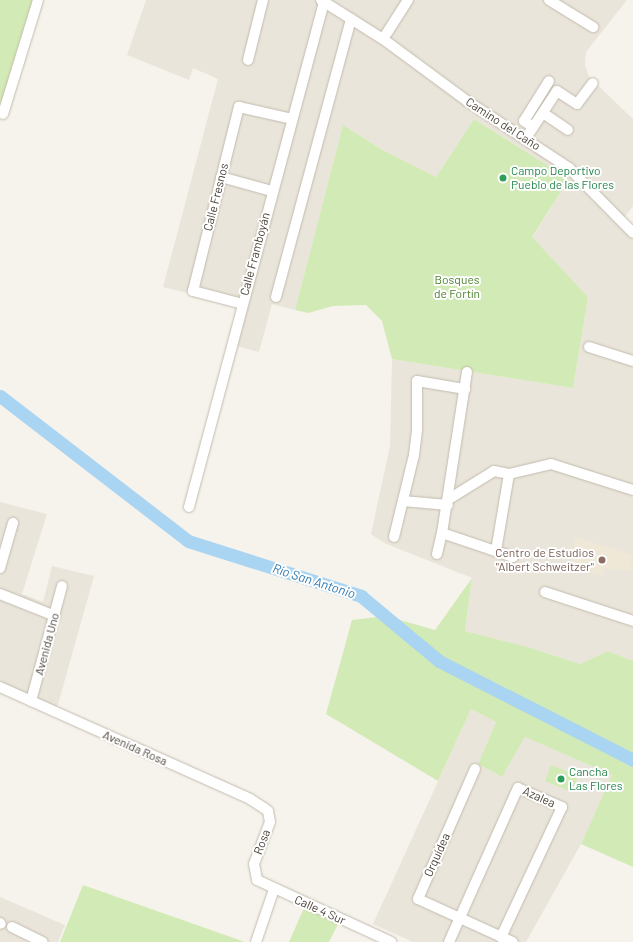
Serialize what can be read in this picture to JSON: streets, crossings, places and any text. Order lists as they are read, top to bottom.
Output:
{
  "streets": {
    "street": [
      "Camino del Caño",
      "Calle Fresnos",
      "Calle Framboyán",
      "Avenida Uno",
      "Avenida Rosa",
      "Azalea",
      "Rosa",
      "Orquídea",
      "Calle 4 Sur"
    ]
  },
  "crossings": [
    ["Camino del Caño", "Calle Framboyán"],
    ["Calle Fresnos", "Calle Framboyán"],
    ["Avenida Uno", "Avenida Rosa"],
    ["Avenida Rosa", "Rosa"],
    ["Azalea", "Orquídea"],
    ["Rosa", "Calle 4 Sur"]
  ],
  "water": ["Río San Antonio"],
  "parks": ["Bosques de Fortín"],
  "places": ["Campo Deportivo Pueblo de las Flores", "Centro de Estudios \"Albert Schweitzer\"", "Cancha Las Flores"]
}
